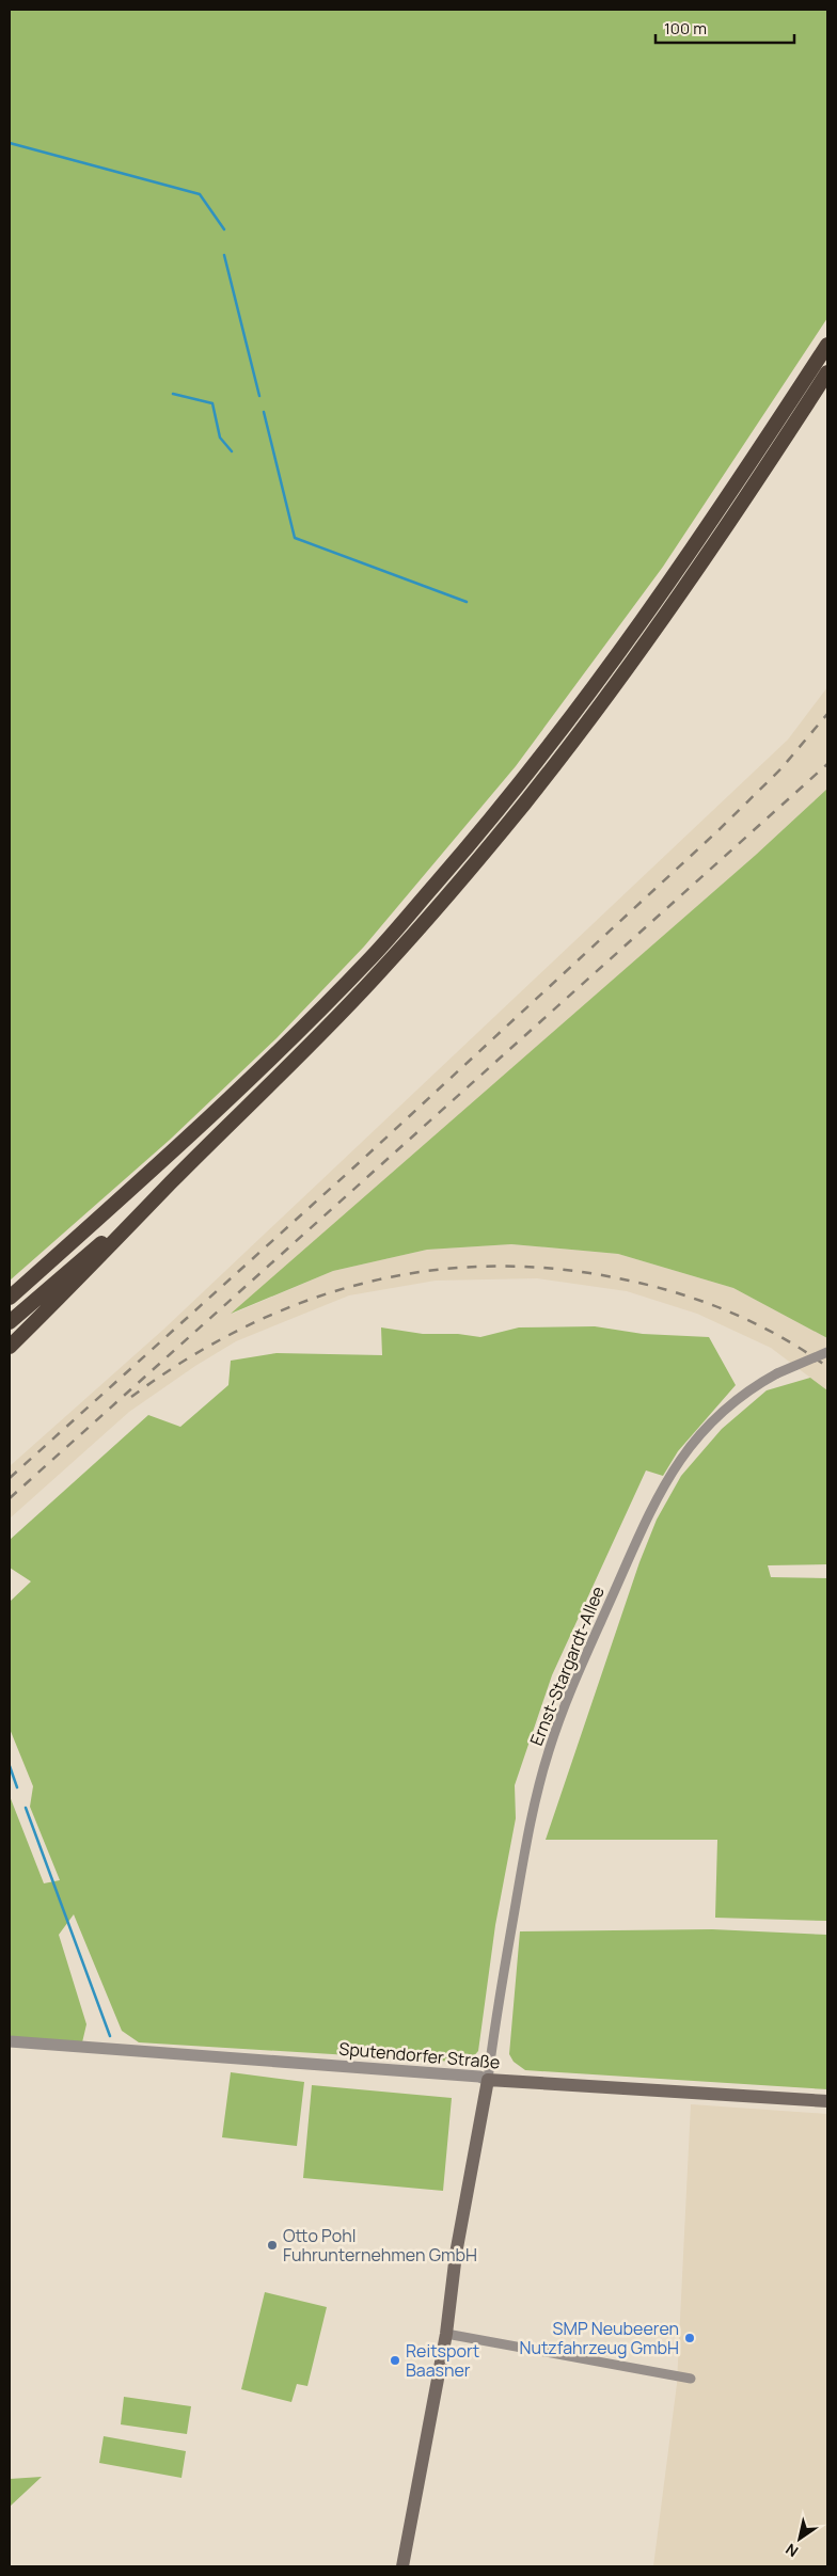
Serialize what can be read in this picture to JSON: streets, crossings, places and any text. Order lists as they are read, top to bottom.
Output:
{
  "streets": {
    "main road": ["Sputendorfer Straße"],
    "street": ["Ernst-Stargardt-Allee"]
  },
  "crossings": [
    ["Ernst-Stargardt-Allee", "Sputendorfer Straße"]
  ],
  "places": ["Otto Pohl Fuhrunternehmen GmbH", "SMP Neubeeren Nutzfahrzeug GmbH", "Reitsport Baasner"],
  "scale_bar": "100 m",
  "north": "bottom left"
}
